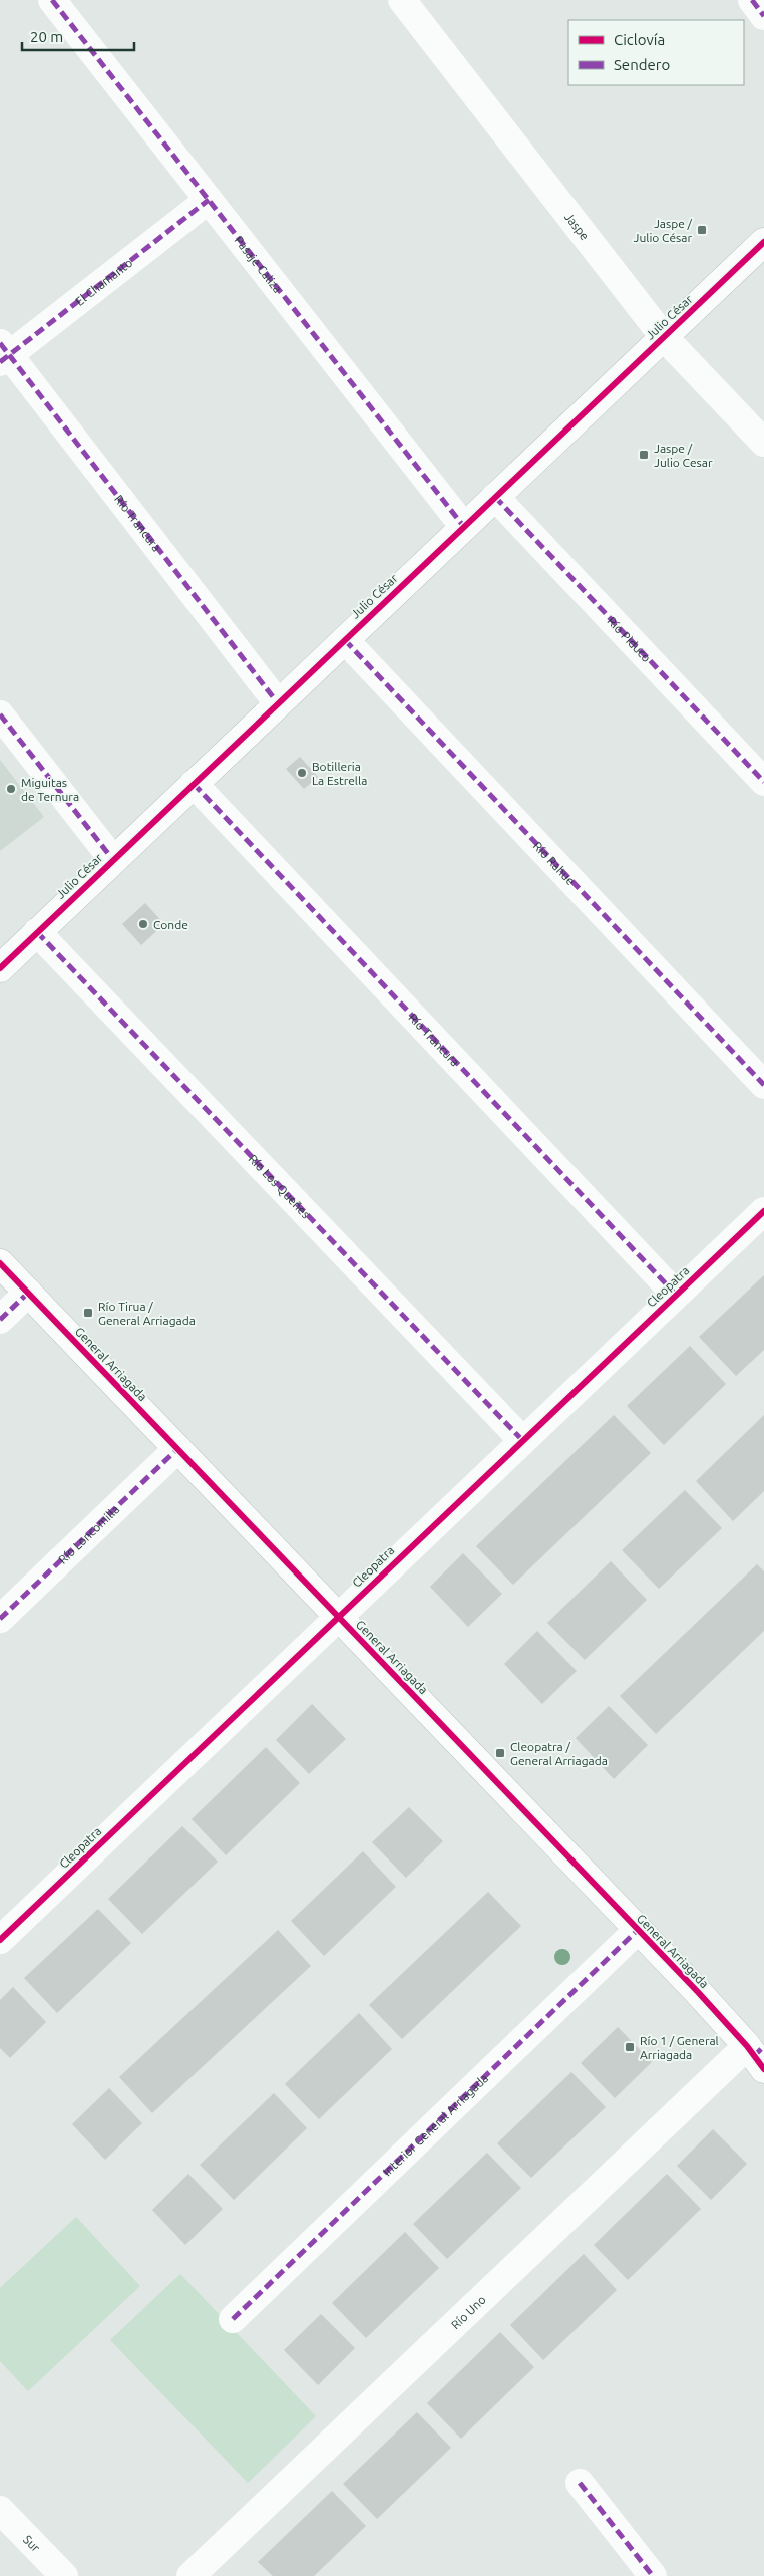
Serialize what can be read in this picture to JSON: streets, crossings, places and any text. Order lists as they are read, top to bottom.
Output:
{
  "streets": {
    "street": [
      "Jaspe",
      "Pasaje Caliza",
      "El Chamanto",
      "Julio César",
      "Río Trancura",
      "Río Piduco",
      "Río Rahue",
      "Río Los Queñes",
      "Cleopatra",
      "General Arriagada",
      "Río Loncomilla",
      "Interior General Arriagada",
      "Río Uno",
      "Sur"
    ]
  },
  "crossings": [
    ["Jaspe", "Julio César"],
    ["Pasaje Caliza", "El Chamanto"],
    ["Pasaje Caliza", "Julio César"],
    ["El Chamanto", "Río Trancura"],
    ["Julio César", "Río Trancura"],
    ["Julio César", "Río Piduco"],
    ["Julio César", "Río Rahue"],
    ["Julio César", "Río Los Queñes"],
    ["Río Trancura", "Cleopatra"],
    ["Río Los Queñes", "Cleopatra"],
    ["Cleopatra", "General Arriagada"],
    ["General Arriagada", "Río Loncomilla"],
    ["General Arriagada", "Interior General Arriagada"],
    ["General Arriagada", "Río Uno"]
  ],
  "places": {
    "transit": [
      "Jaspe / Julio César",
      "Jaspe / Julio Cesar",
      "Río Tirua / General Arriagada",
      "Cleopatra / General Arriagada",
      "Río 1 / General Arriagada"
    ],
    "other": ["Botilleria La Estrella", "Miguitas de Ternura", "Conde"]
  },
  "legend": ["Ciclovía", "Sendero"],
  "scale_bar": "20 m"
}
